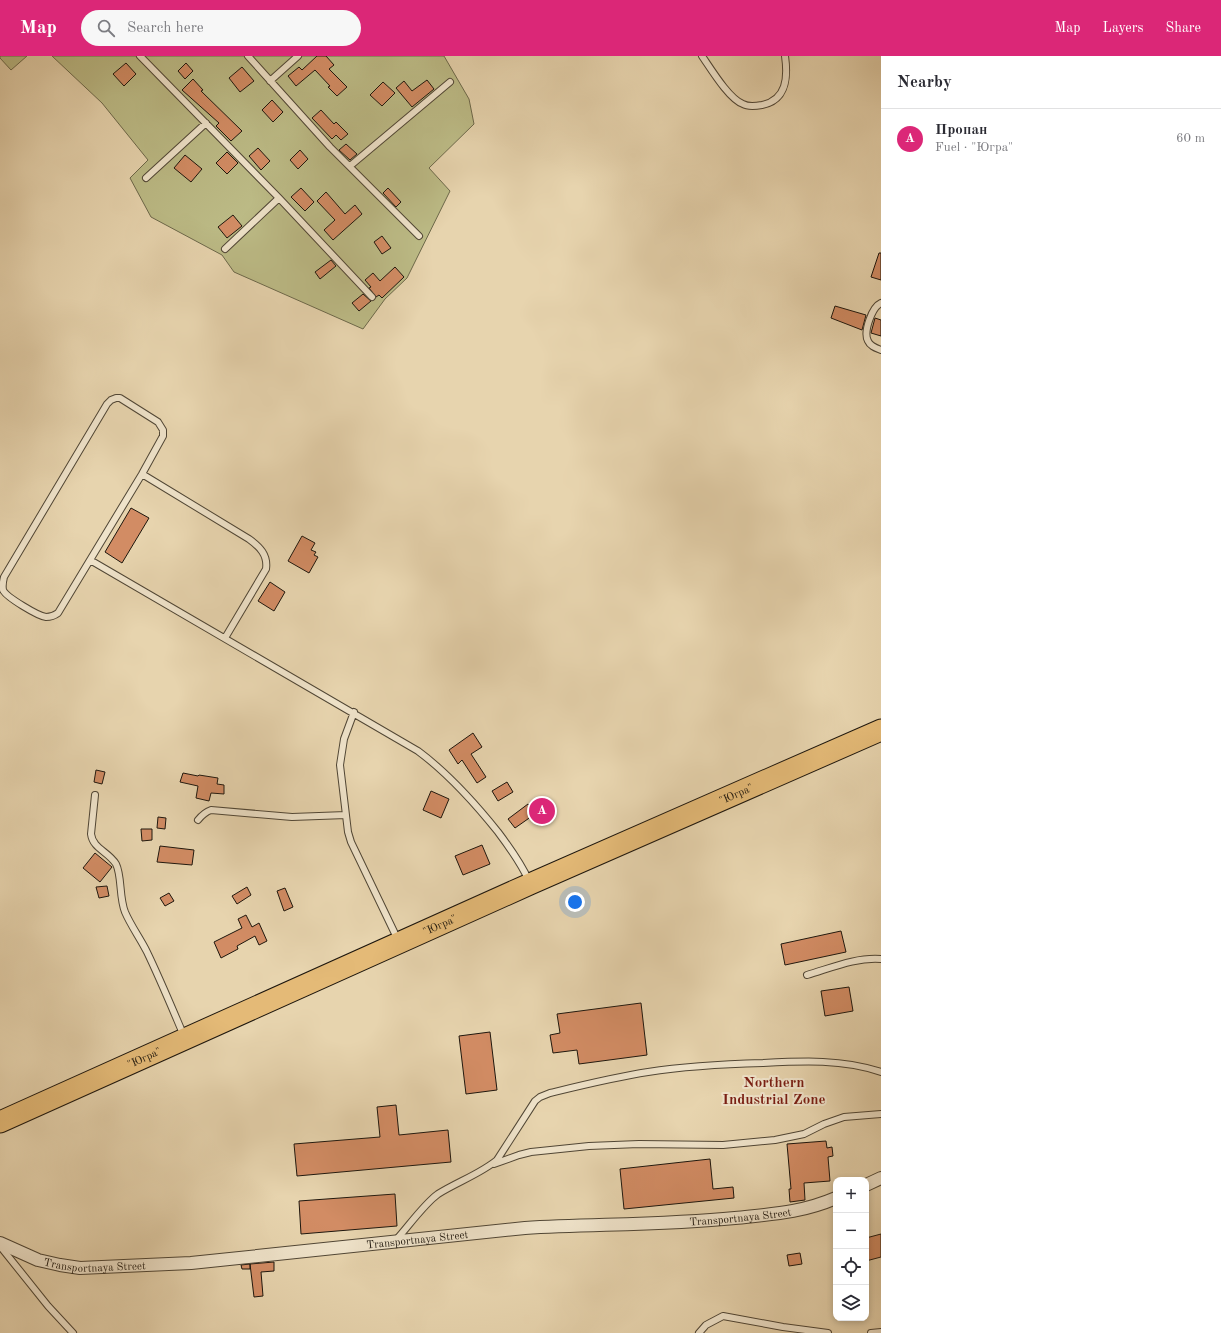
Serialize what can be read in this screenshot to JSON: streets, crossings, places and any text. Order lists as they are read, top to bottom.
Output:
{
  "streets": {
    "highway": ["\"Югра\""],
    "street": ["Transportnaya Street"]
  },
  "districts": ["Northern Industrial Zone"],
  "page": {
    "header": "Map",
    "search": "Search here",
    "nav": ["Map", "Layers", "Share"],
    "heading": "Nearby",
    "list": [
      {
        "mark": "A",
        "name": "Пропан",
        "note": "Fuel · \"Югра\"",
        "value": "60 m"
      }
    ],
    "pins": "A",
    "map_buttons": ["+", "−"]
  }
}
